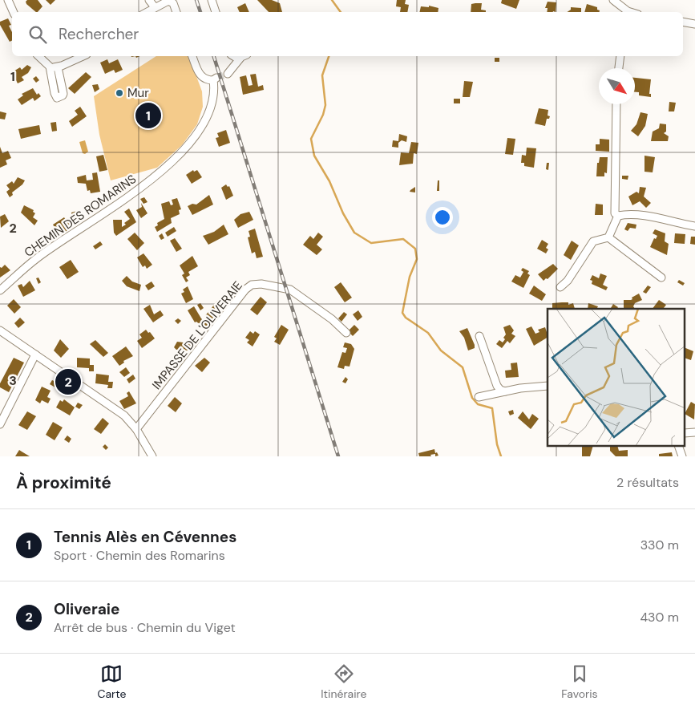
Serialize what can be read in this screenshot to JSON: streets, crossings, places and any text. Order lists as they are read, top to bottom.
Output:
{
  "streets": {
    "street": ["CHEMIN DES ROMARINS", "IMPASSE DE L'OLIVERAIE"]
  },
  "places": ["Mur"],
  "north": "bottom right",
  "page": {
    "search": "Rechercher",
    "pins": ["1", "2"],
    "heading": ["À proximité", "2 résultats"],
    "list": [
      {
        "mark": "1",
        "name": "Tennis Alès en Cévennes",
        "note": "Sport · Chemin des Romarins",
        "value": "330 m"
      },
      {
        "mark": "2",
        "name": "Oliveraie",
        "note": "Arrêt de bus · Chemin du Viget",
        "value": "430 m"
      }
    ],
    "nav": ["Carte", "Itinéraire", "Favoris"]
  },
  "grid": {
    "rows": ["1", "2", "3"]
  }
}
